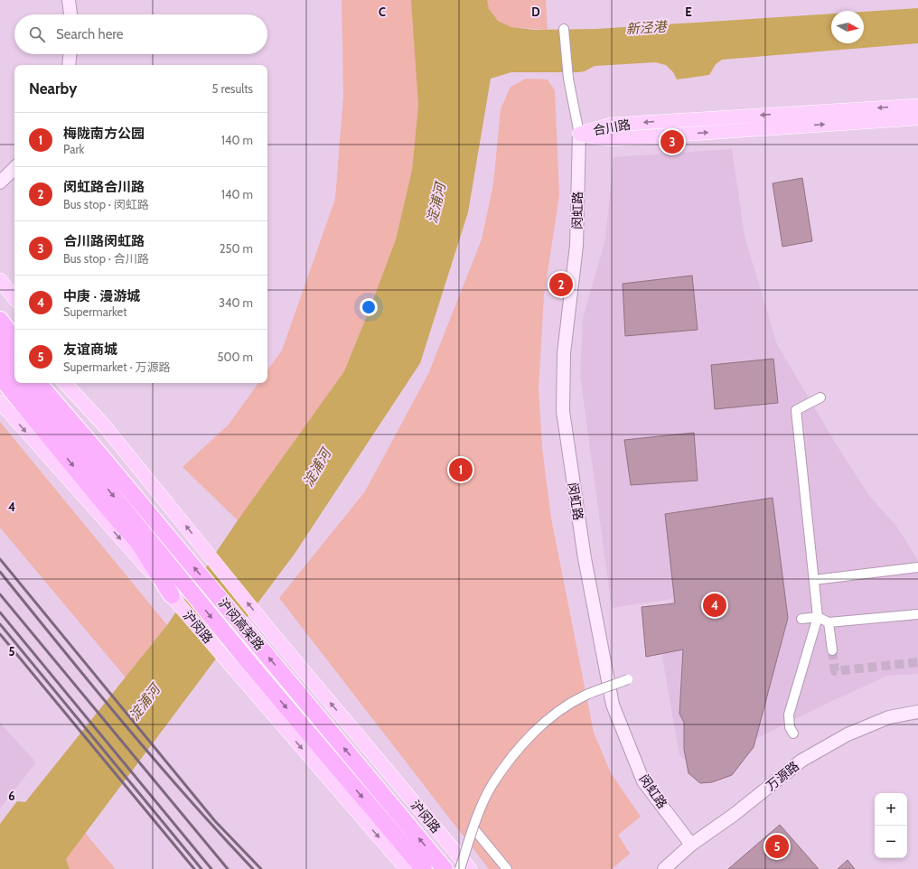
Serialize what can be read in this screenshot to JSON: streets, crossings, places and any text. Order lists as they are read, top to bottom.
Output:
{
  "streets": {
    "highway": ["沪闵高架路", "沪闵路"],
    "main road": ["合川路", "闵虹路", "万源路"]
  },
  "crossings": [
    ["合川路", "闵虹路"],
    ["闵虹路", "万源路"]
  ],
  "water": ["新泾港", "淀浦河"],
  "north": "right",
  "page": {
    "search": "Search here",
    "heading": ["Nearby", "5 results"],
    "list": [
      {
        "mark": "1",
        "name": "梅陇南方公园",
        "note": "Park",
        "value": "140 m"
      },
      {
        "mark": "2",
        "name": "闵虹路合川路",
        "note": "Bus stop · 闵虹路",
        "value": "140 m"
      },
      {
        "mark": "3",
        "name": "合川路闵虹路",
        "note": "Bus stop · 合川路",
        "value": "250 m"
      },
      {
        "mark": "4",
        "name": "中庚 · 漫游城",
        "note": "Supermarket",
        "value": "340 m"
      },
      {
        "mark": "5",
        "name": "友谊商城",
        "note": "Supermarket · 万源路",
        "value": "500 m"
      }
    ],
    "pins": [
      "3",
      "2",
      "1",
      "4",
      "5"
    ],
    "map_buttons": ["+", "−"]
  },
  "grid": {
    "columns": ["C", "D", "E"],
    "rows": ["4", "5", "6"]
  }
}
